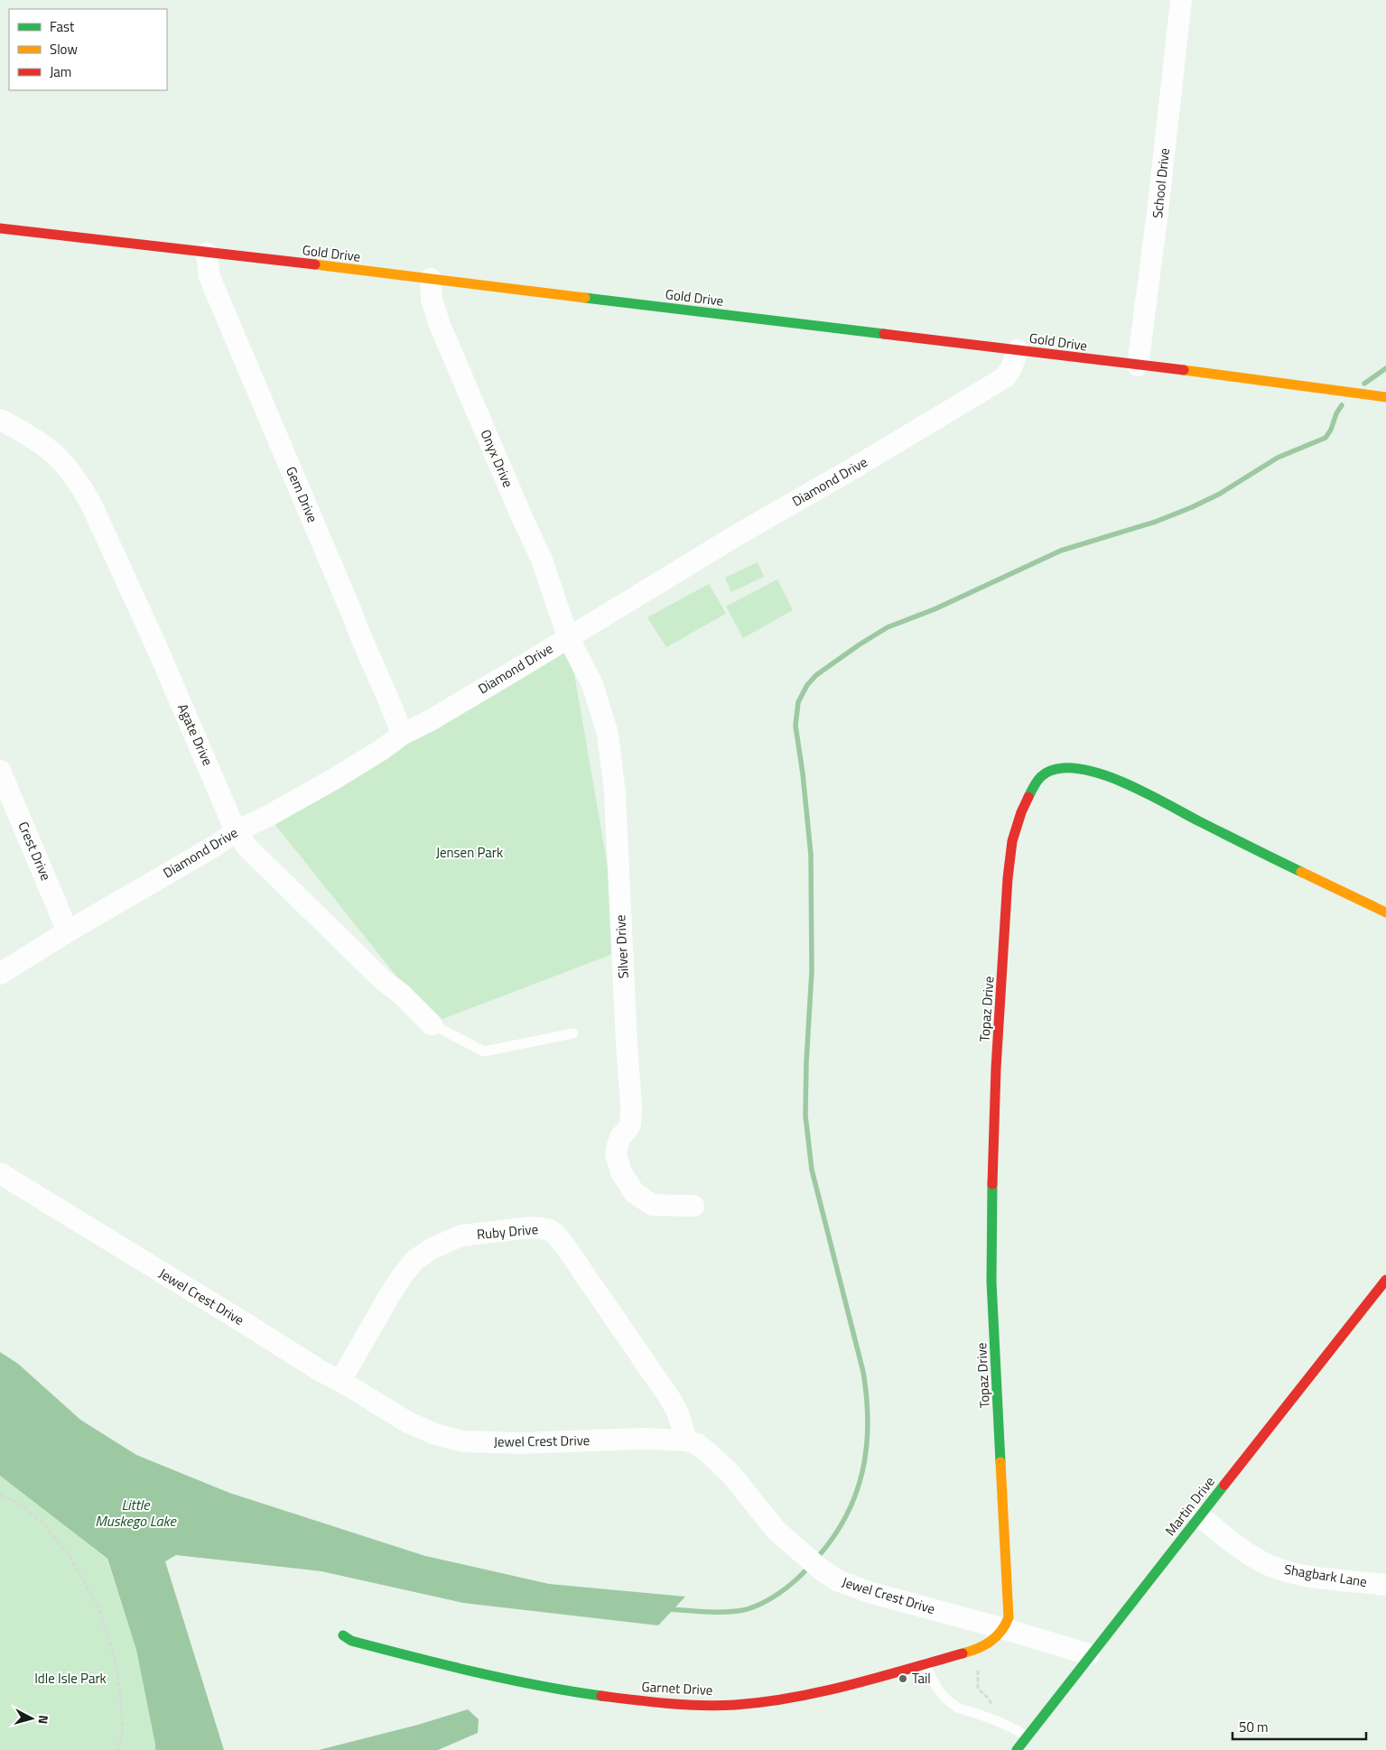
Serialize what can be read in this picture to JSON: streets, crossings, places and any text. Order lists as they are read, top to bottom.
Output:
{
  "streets": {
    "street": [
      "School Drive",
      "Gold Drive",
      "Onyx Drive",
      "Diamond Drive",
      "Gem Drive",
      "Agate Drive",
      "Crest Drive",
      "Silver Drive",
      "Topaz Drive",
      "Ruby Drive",
      "Jewel Crest Drive",
      "Martin Drive",
      "Shagbark Lane",
      "Garnet Drive"
    ]
  },
  "crossings": [
    ["School Drive", "Gold Drive"],
    ["Gold Drive", "Onyx Drive"],
    ["Gold Drive", "Diamond Drive"],
    ["Gold Drive", "Gem Drive"],
    ["Onyx Drive", "Diamond Drive"],
    ["Onyx Drive", "Silver Drive"],
    ["Diamond Drive", "Gem Drive"],
    ["Diamond Drive", "Agate Drive"],
    ["Diamond Drive", "Crest Drive"],
    ["Diamond Drive", "Silver Drive"],
    ["Topaz Drive", "Jewel Crest Drive"],
    ["Topaz Drive", "Garnet Drive"],
    ["Ruby Drive", "Jewel Crest Drive"],
    ["Jewel Crest Drive", "Martin Drive"],
    ["Jewel Crest Drive", "Garnet Drive"],
    ["Martin Drive", "Shagbark Lane"]
  ],
  "water": ["Little Muskego Lake"],
  "parks": ["Jensen Park", "Idle Isle Park"],
  "places": ["Tail"],
  "legend": ["Fast", "Slow", "Jam"],
  "scale_bar": "50 m",
  "north": "right"
}
